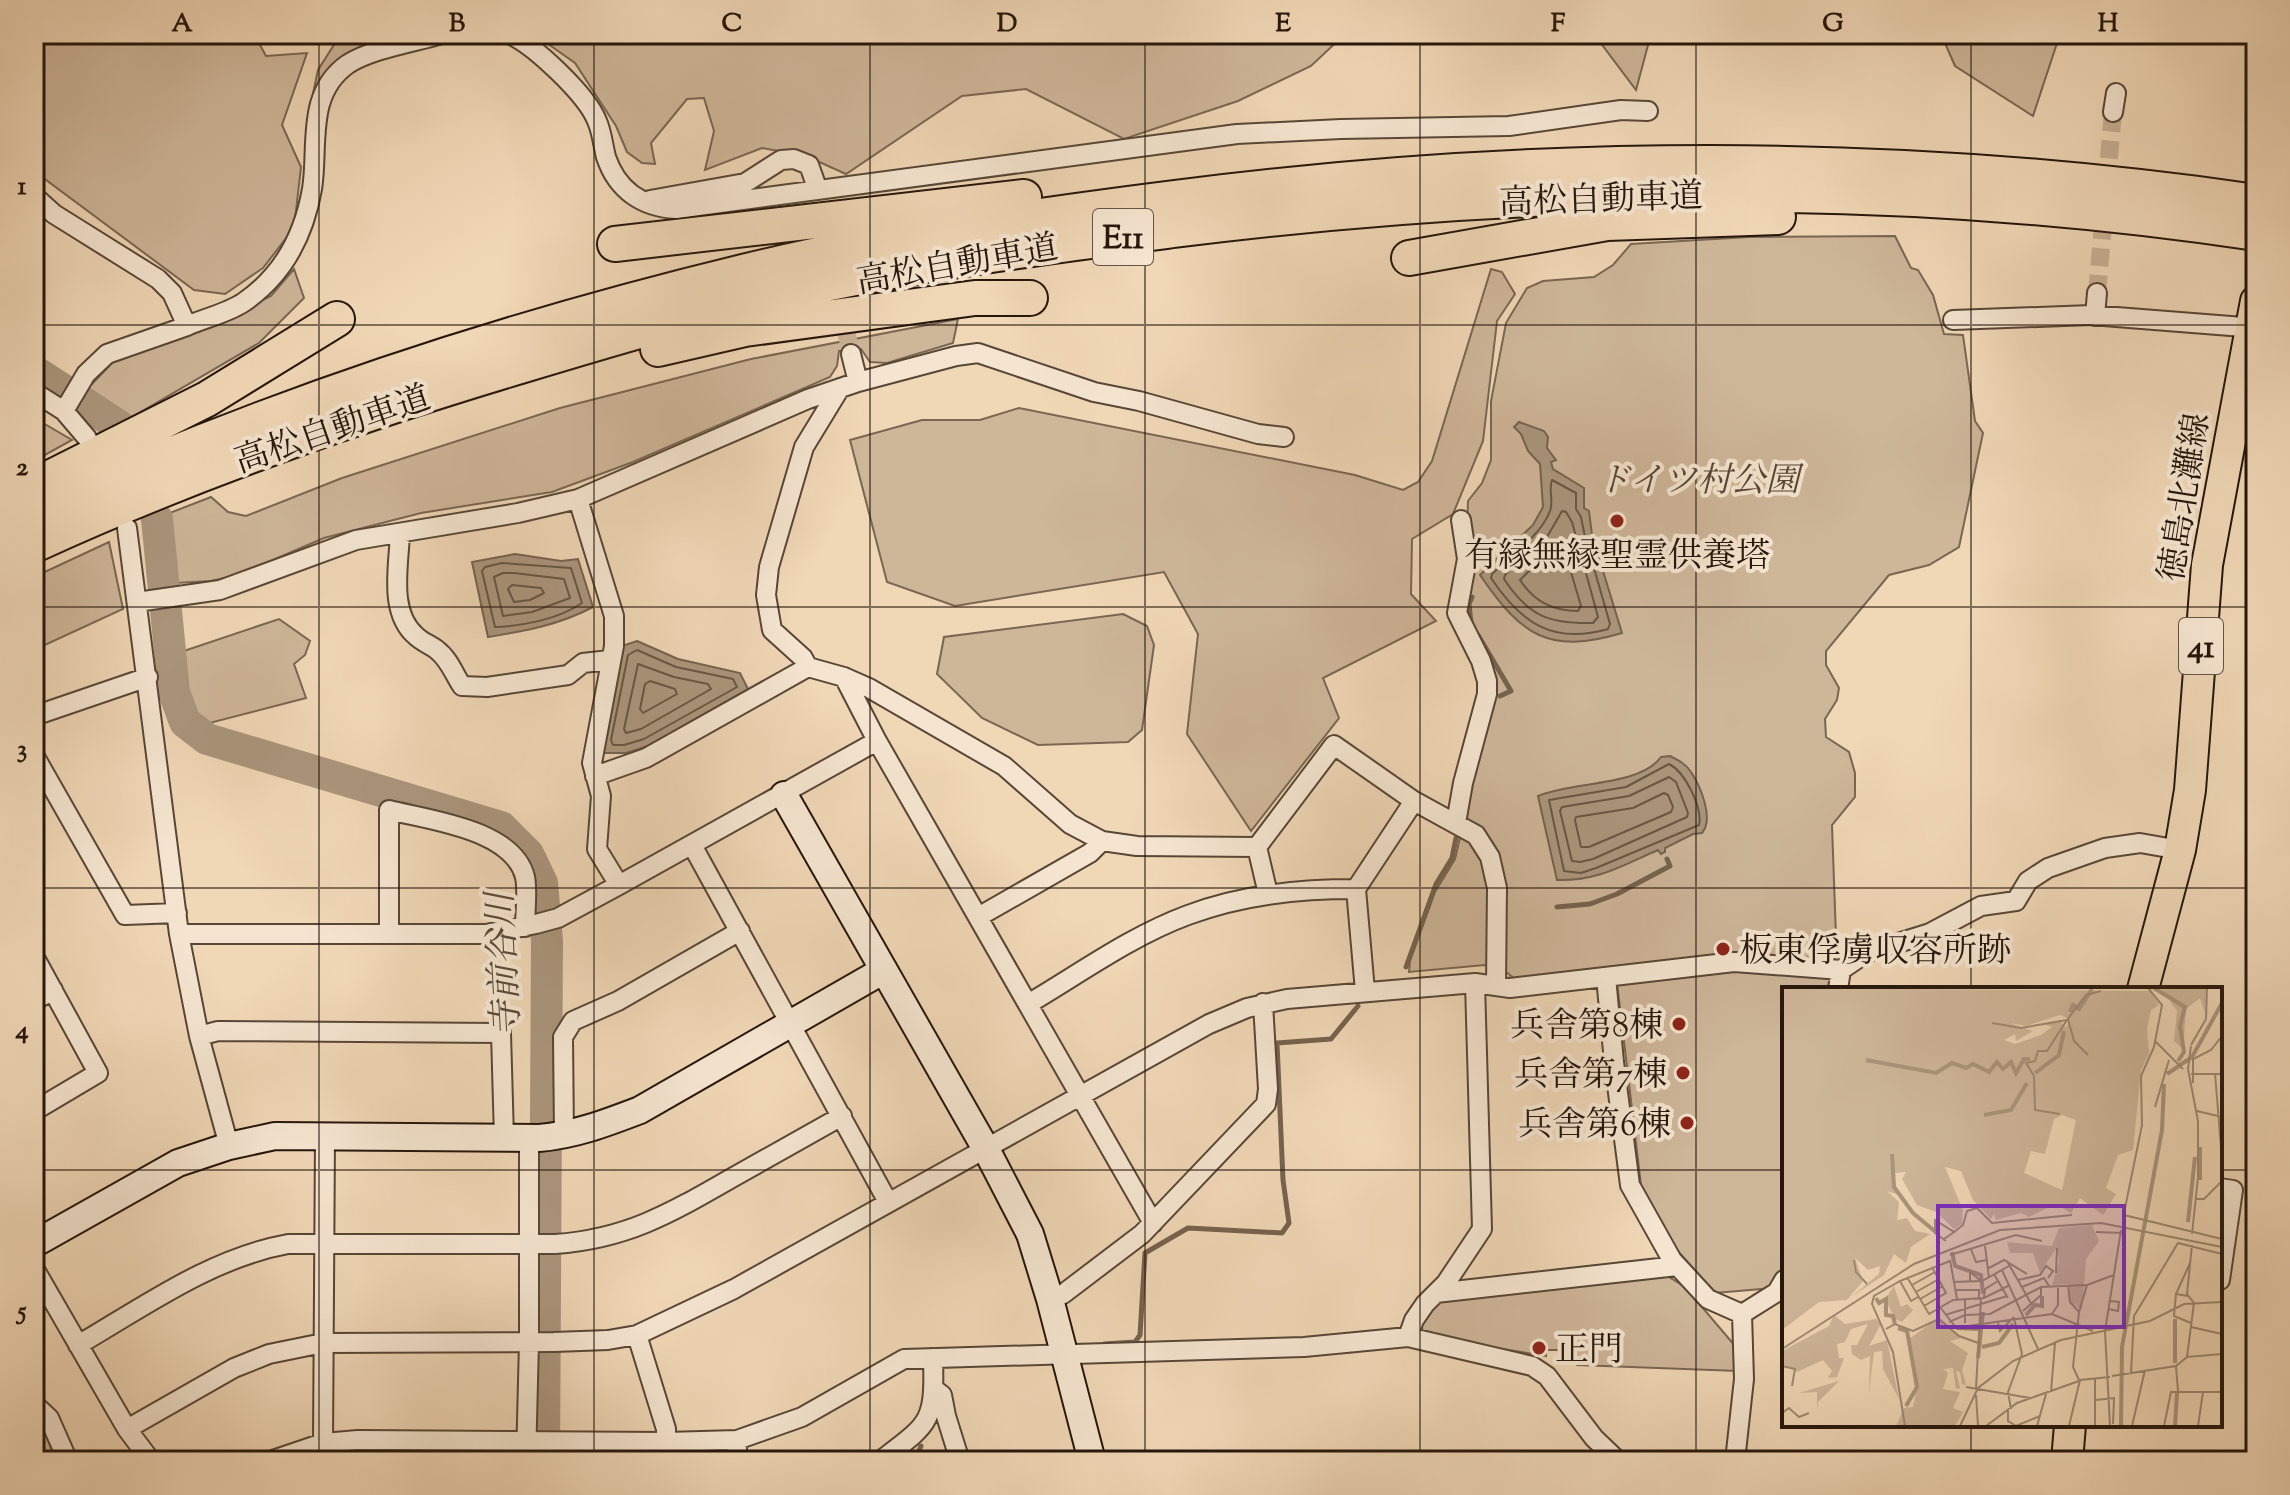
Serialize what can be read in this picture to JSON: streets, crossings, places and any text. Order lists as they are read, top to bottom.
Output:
{
  "streets": {
    "highway": ["高松自動車道", "E11"],
    "main road": ["徳島北灘線", "41"]
  },
  "water": ["寺前谷川"],
  "parks": ["ドイツ村公園"],
  "places": [
    "有縁無縁聖霊供養塔",
    "板東俘虜収容所跡",
    "兵舎第8棟",
    "兵舎第7棟",
    "兵舎第6棟",
    "正門"
  ],
  "grid": {
    "columns": [
      "A",
      "B",
      "C",
      "D",
      "E",
      "F",
      "G",
      "H"
    ],
    "rows": [
      "1",
      "2",
      "3",
      "4",
      "5"
    ]
  }
}
